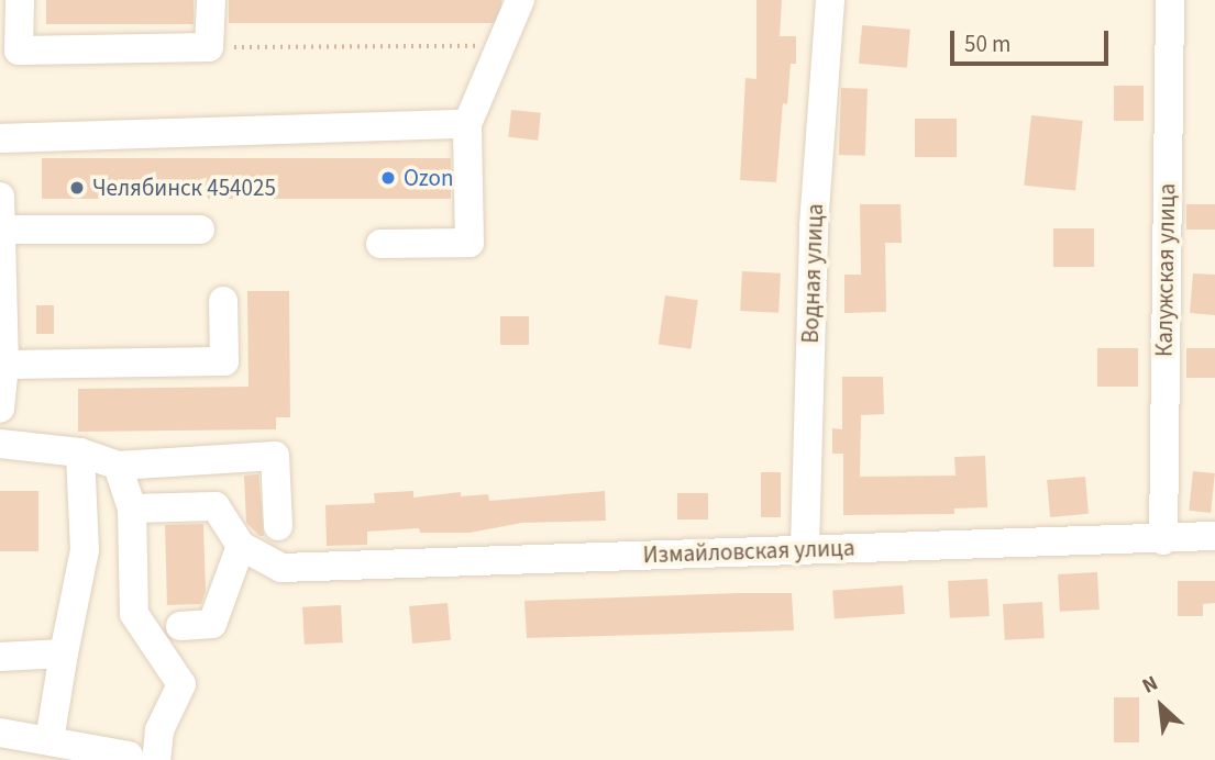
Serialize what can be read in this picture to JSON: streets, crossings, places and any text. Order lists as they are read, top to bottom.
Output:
{
  "streets": {
    "street": ["Калужская улица", "Водная улица", "Измайловская улица"]
  },
  "crossings": [
    ["Калужская улица", "Измайловская улица"],
    ["Водная улица", "Измайловская улица"]
  ],
  "places": ["Ozon", "Челябинск 454025"],
  "scale_bar": "50 m",
  "north": "top left"
}
